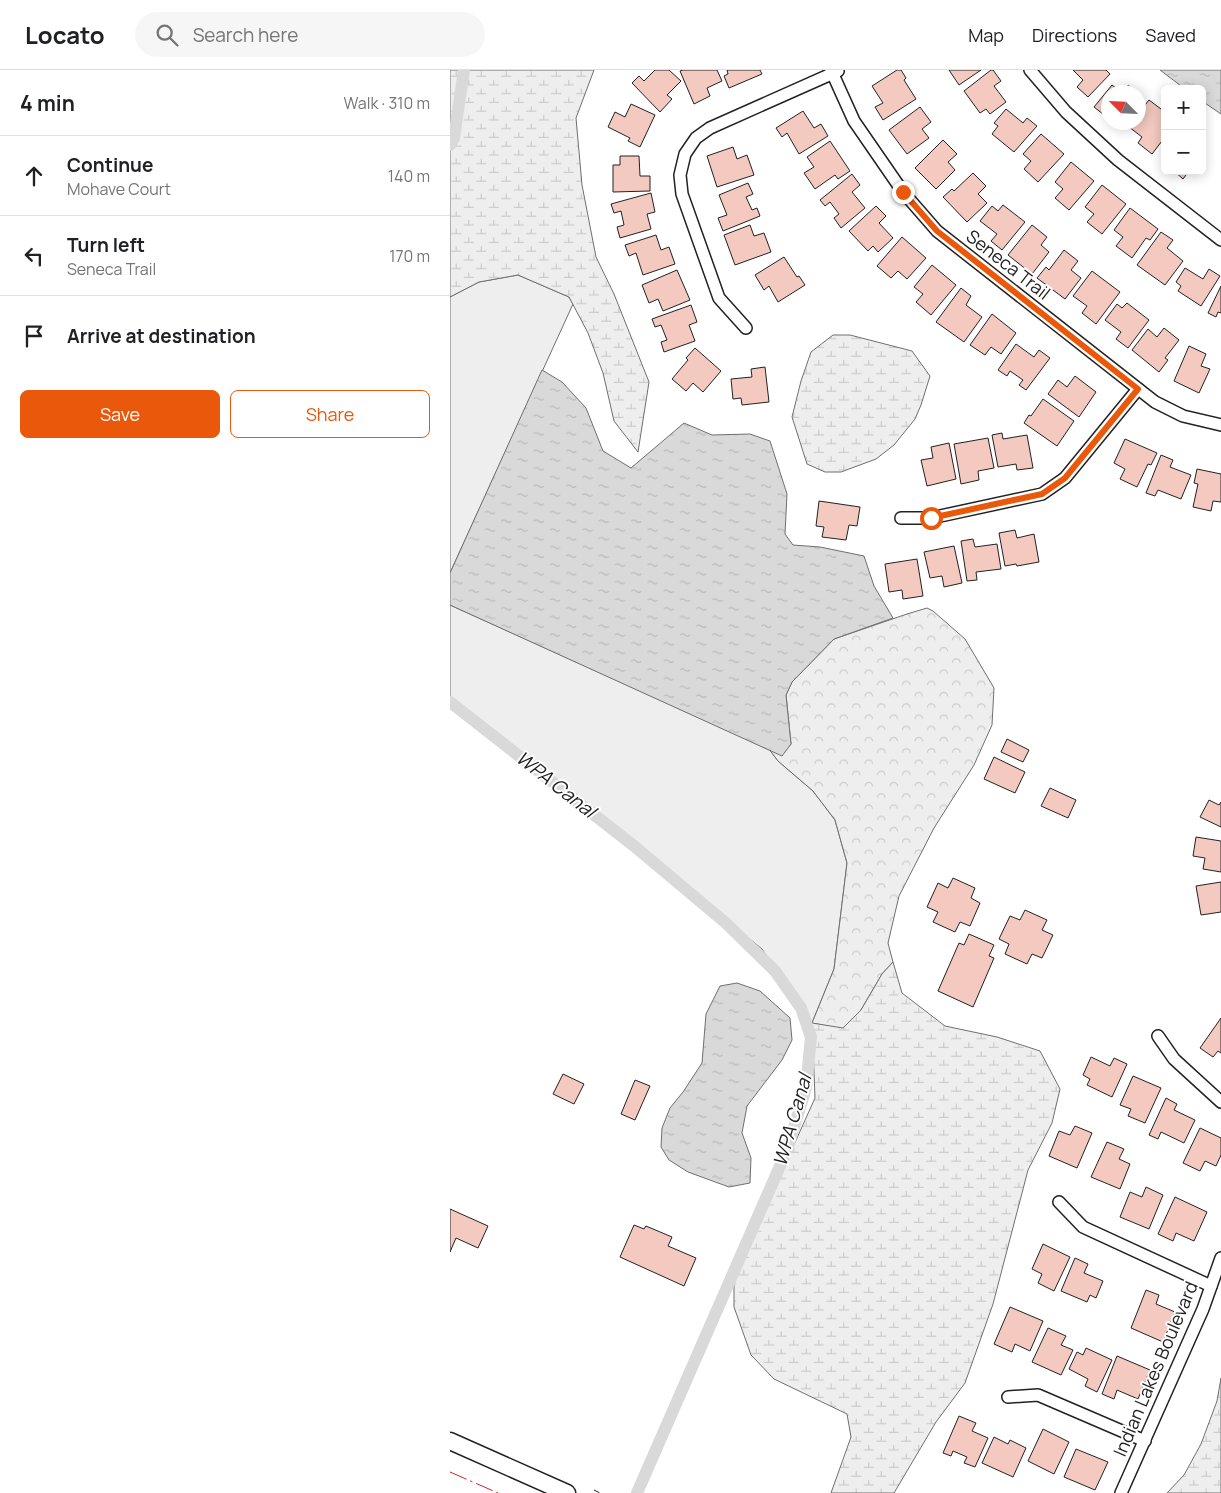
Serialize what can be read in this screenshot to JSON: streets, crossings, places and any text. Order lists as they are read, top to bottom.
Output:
{
  "streets": {
    "street": ["Seneca Trail", "Indian Lakes Boulevard"]
  },
  "water": ["WPA Canal"],
  "north": "top left",
  "page": {
    "header": "Locato",
    "search": "Search here",
    "nav": ["Map", "Directions", "Saved"],
    "heading": ["4 min", "Walk · 310 m"],
    "map_buttons": ["+", "−"],
    "list": [
      ["Continue", "Mohave Court", "140 m"],
      ["Turn left", "Seneca Trail", "170 m"],
      "Arrive at destination"
    ],
    "buttons": ["Save", "Share"]
  }
}
